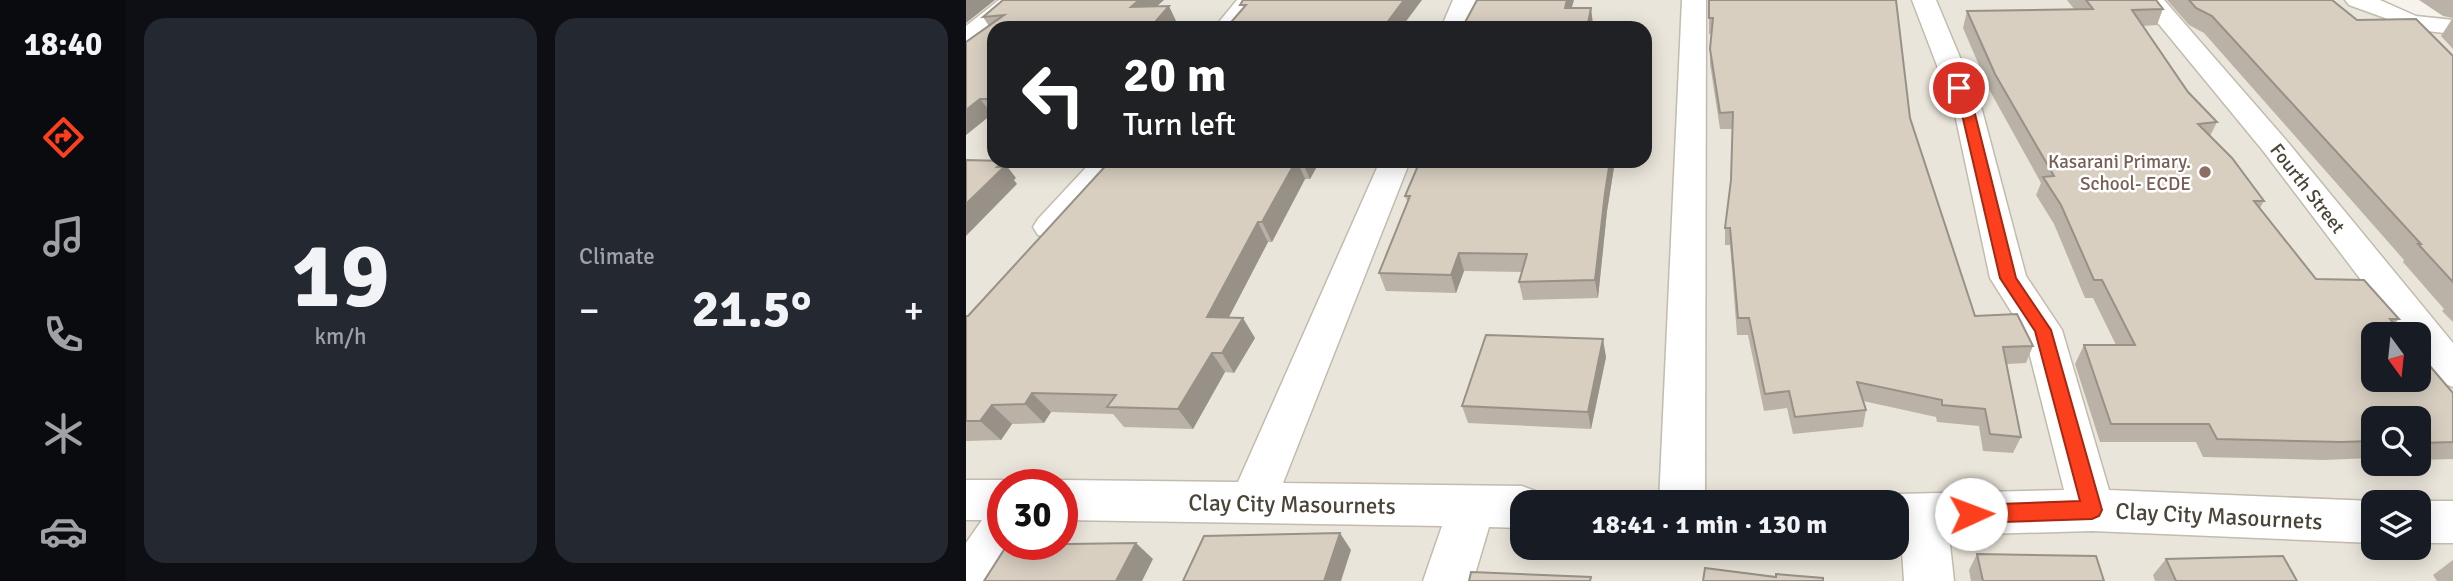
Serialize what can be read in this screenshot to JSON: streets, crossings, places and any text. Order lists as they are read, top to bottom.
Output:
{
  "streets": {
    "street": ["Fourth Street", "Clay City Masournets"]
  },
  "places": ["Kasarani Primary. School- ECDE"],
  "north": "bottom",
  "page": {
    "tabs": "18:40",
    "tile": [
      ["19", "km/h"],
      "Climate"
    ],
    "turn": ["20 m", "Turn left"],
    "heat": ["−", "21.5°", "+"],
    "limit": "30",
    "trip": "18:41 · 1 min · 130 m"
  }
}
